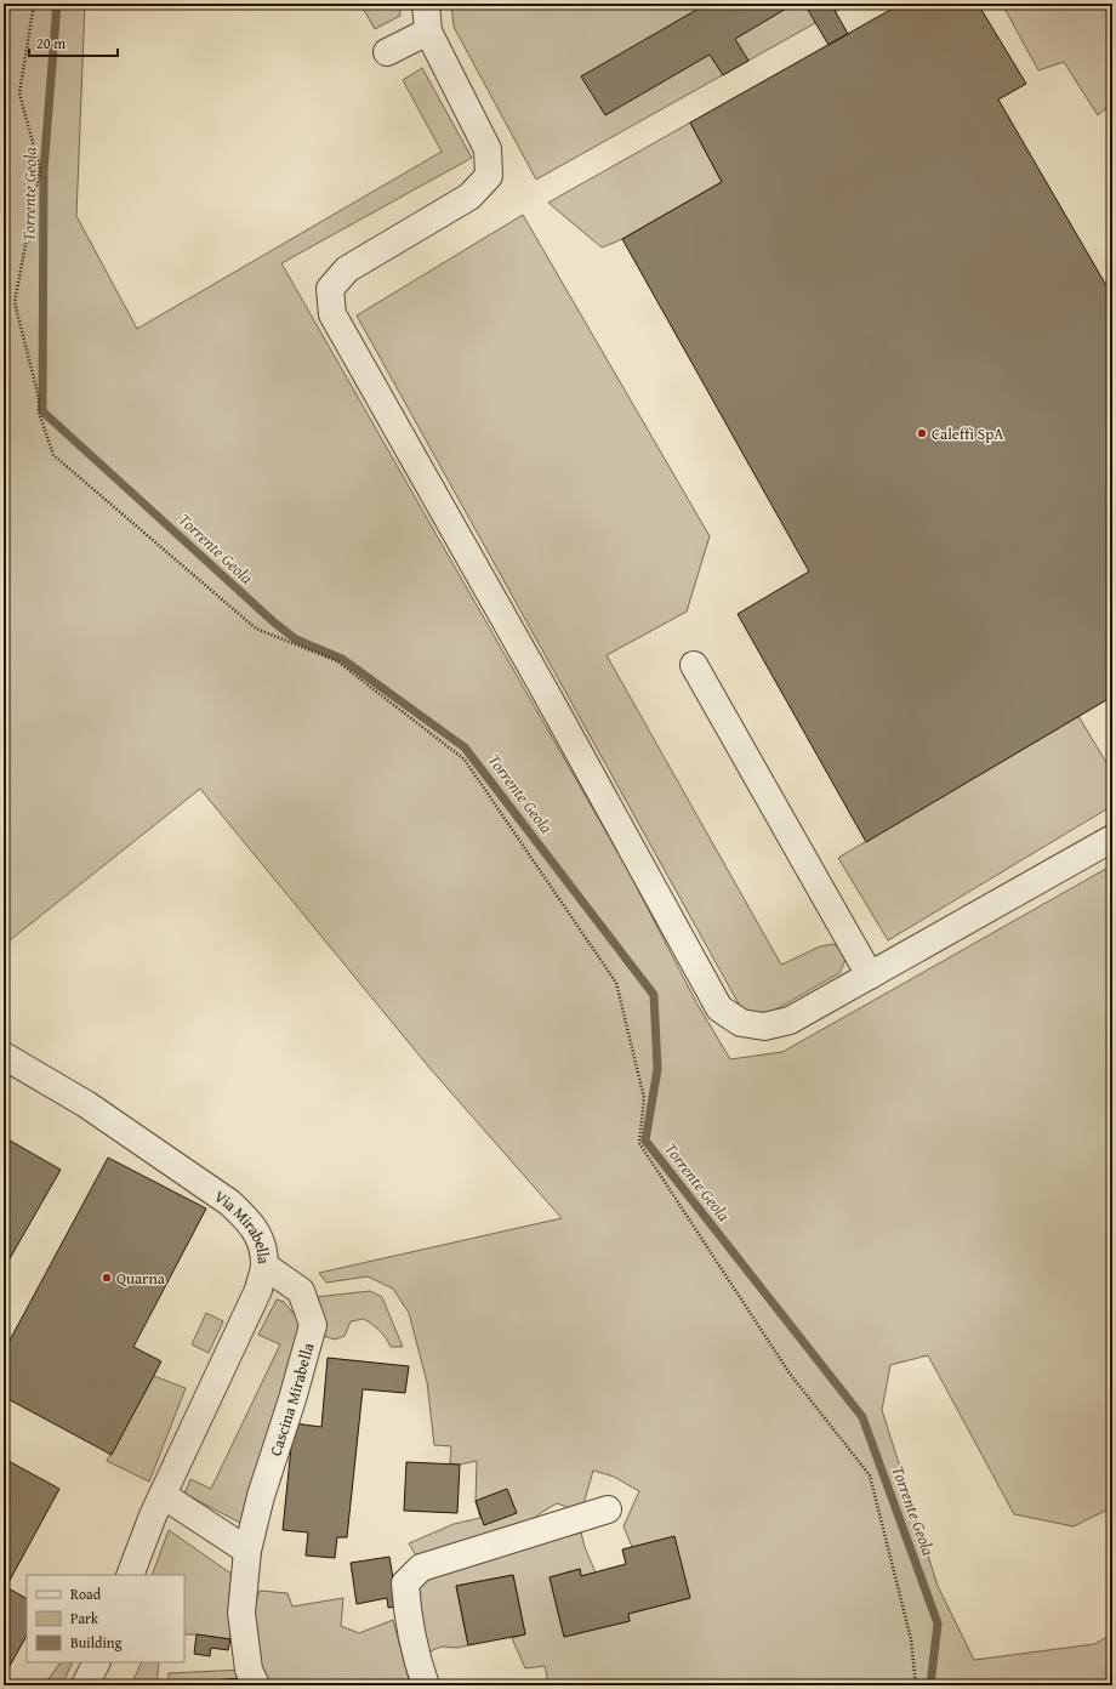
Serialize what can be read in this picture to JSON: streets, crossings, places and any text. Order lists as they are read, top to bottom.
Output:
{
  "streets": {
    "street": ["Via Mirabella", "Cascina Mirabella"]
  },
  "crossings": [
    ["Via Mirabella", "Cascina Mirabella"]
  ],
  "water": ["Torrente Geola"],
  "places": ["Caleffi SpA", "Quarna"],
  "legend": ["Road", "Park", "Building"],
  "scale_bar": "20 m"
}
